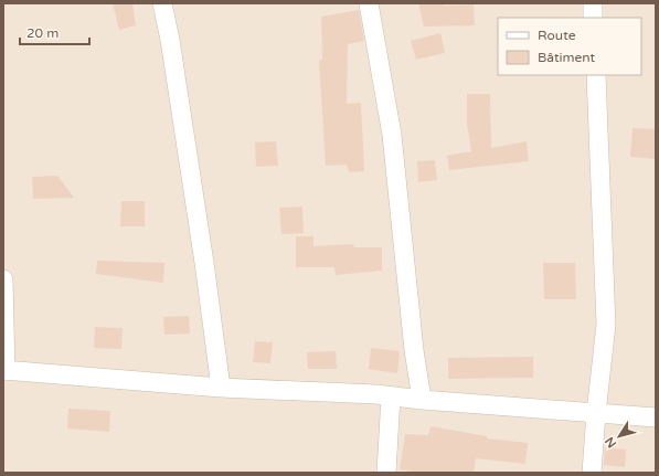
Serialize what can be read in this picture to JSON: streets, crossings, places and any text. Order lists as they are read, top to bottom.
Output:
{
  "legend": ["Route", "Bâtiment"],
  "scale_bar": "20 m",
  "north": "bottom left"
}
